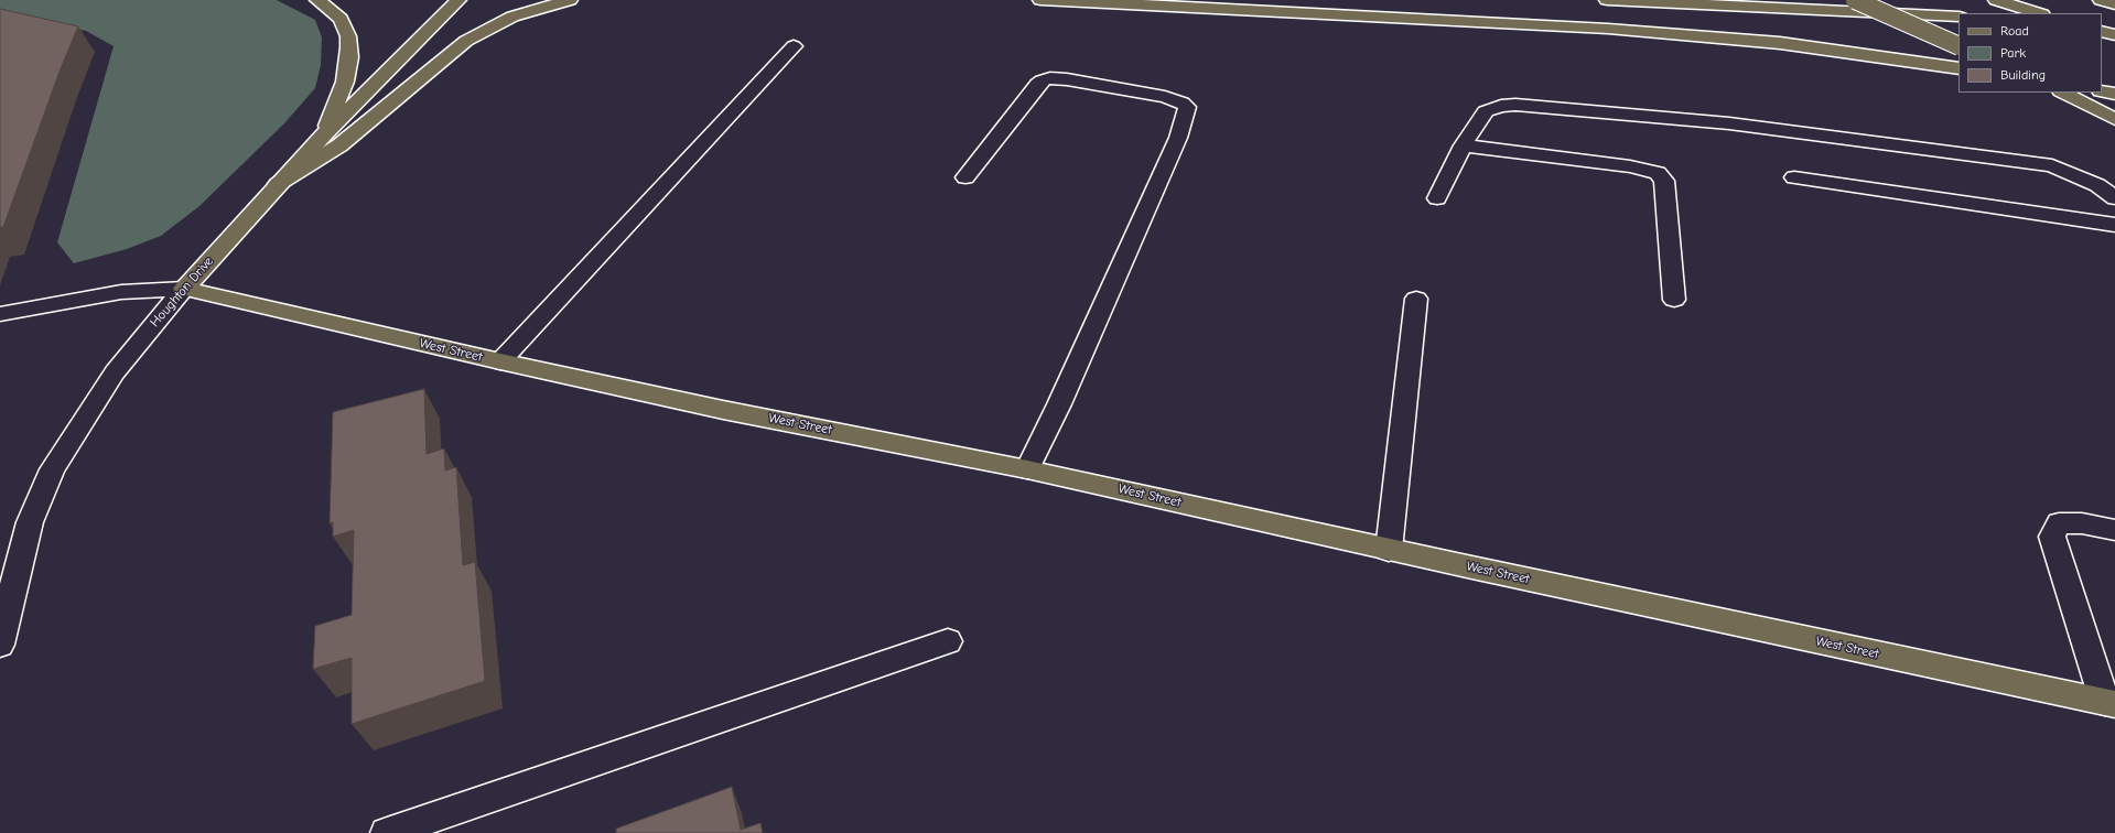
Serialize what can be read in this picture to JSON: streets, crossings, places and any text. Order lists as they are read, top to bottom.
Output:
{
  "streets": {
    "main road": ["Houghton Drive", "West Street"]
  },
  "crossings": [
    ["Houghton Drive", "West Street"]
  ],
  "legend": ["Road", "Park", "Building"]
}
